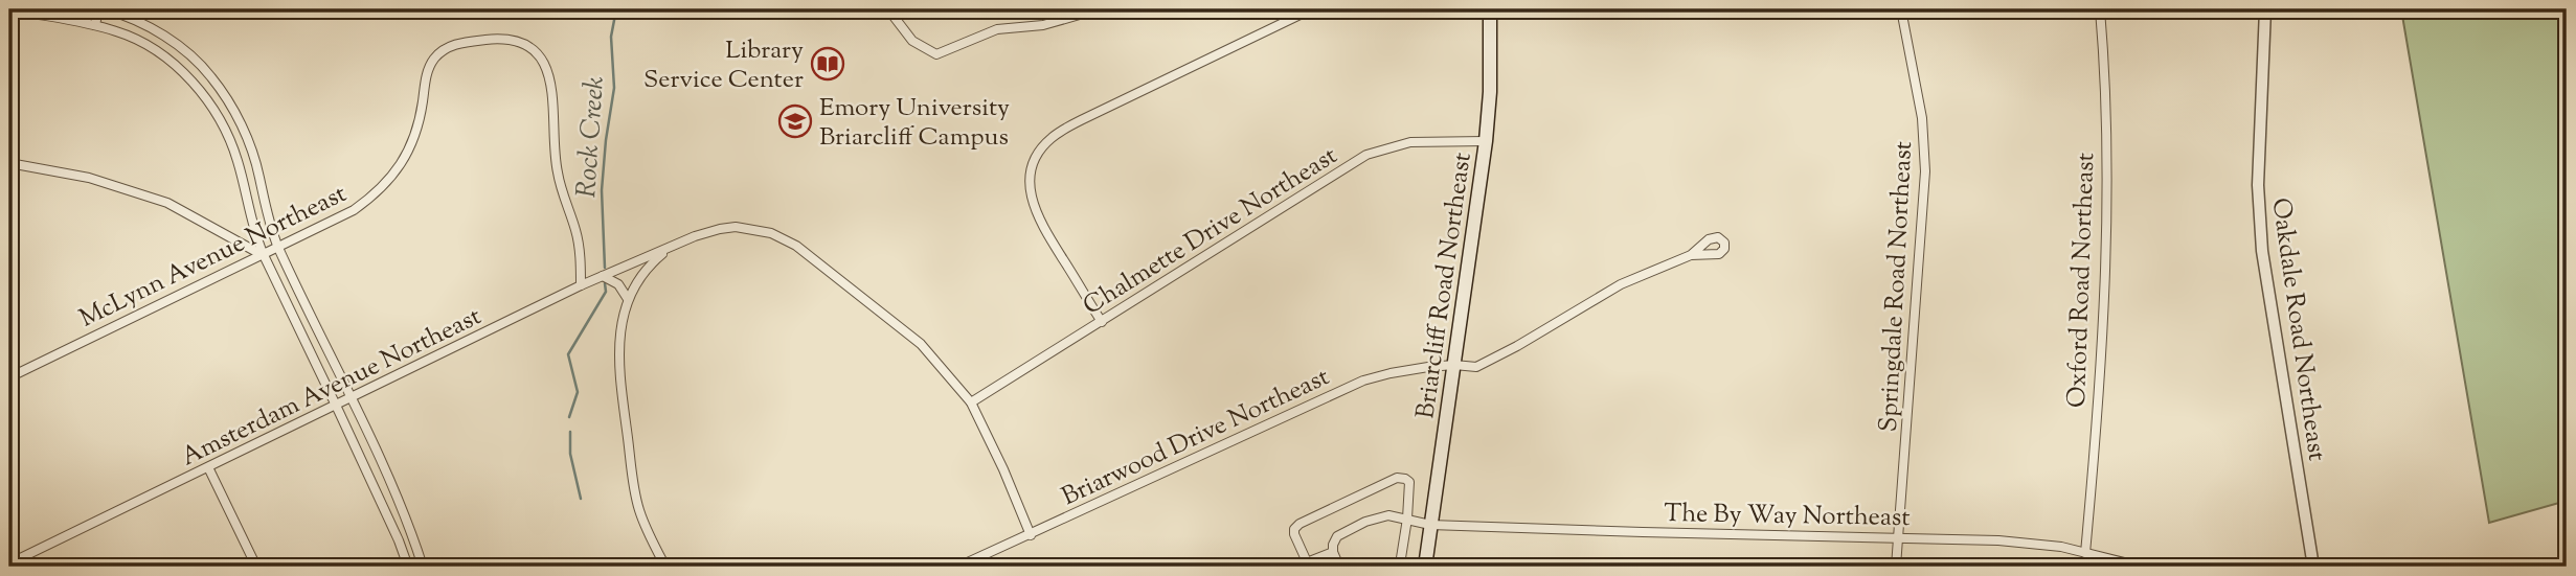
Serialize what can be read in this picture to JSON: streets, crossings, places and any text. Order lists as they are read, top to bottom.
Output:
{
  "streets": {
    "main road": ["Briarcliff Road Northeast"],
    "street": [
      "Chalmette Drive Northeast",
      "McLynn Avenue Northeast",
      "Oxford Road Northeast",
      "Springdale Road Northeast",
      "Oakdale Road Northeast",
      "Amsterdam Avenue Northeast",
      "Briarwood Drive Northeast",
      "The By Way Northeast"
    ]
  },
  "crossings": [
    ["Chalmette Drive Northeast", "Briarcliff Road Northeast"],
    ["Chalmette Drive Northeast", "Amsterdam Avenue Northeast"],
    ["McLynn Avenue Northeast", "Amsterdam Avenue Northeast"],
    ["Oxford Road Northeast", "The By Way Northeast"],
    ["Briarcliff Road Northeast", "Briarwood Drive Northeast"],
    ["Briarcliff Road Northeast", "The By Way Northeast"],
    ["Springdale Road Northeast", "The By Way Northeast"],
    ["Amsterdam Avenue Northeast", "Briarwood Drive Northeast"]
  ],
  "water": ["Rock Creek"],
  "places": {
    "library": ["Library Service Center"],
    "school or university": ["Emory University Briarcliff Campus"]
  }
}
